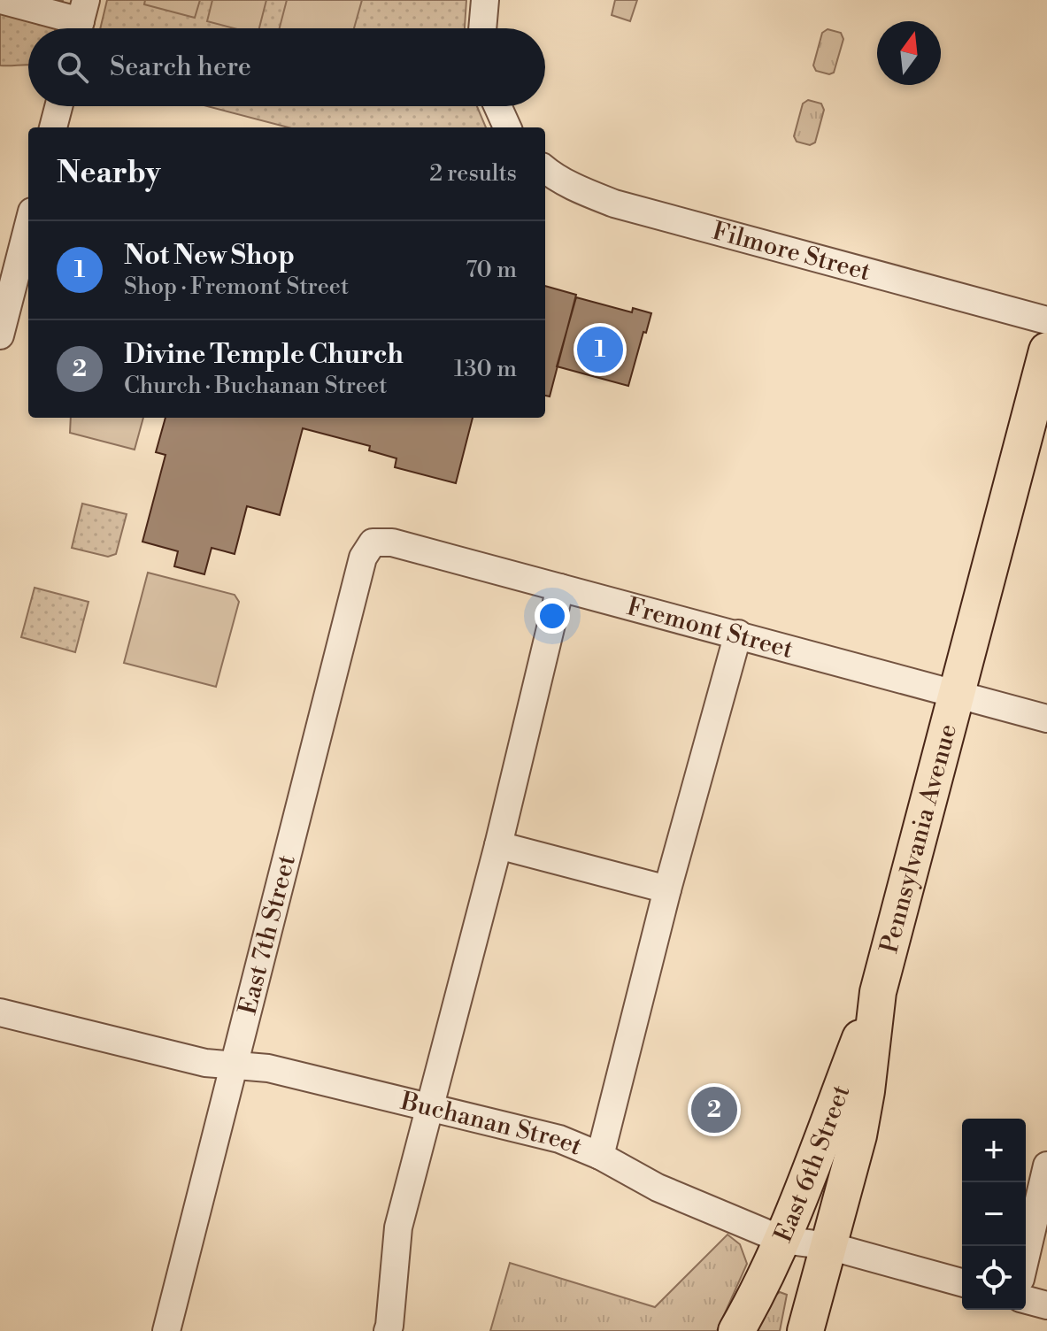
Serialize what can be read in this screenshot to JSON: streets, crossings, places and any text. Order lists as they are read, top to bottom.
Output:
{
  "streets": {
    "main road": ["Pennsylvania Avenue", "East 6th Street"],
    "street": [
      "Filmore Street",
      "Fremont Street",
      "East 7th Street",
      "Buchanan Street"
    ]
  },
  "crossings": [
    ["Fremont Street", "Pennsylvania Avenue"],
    ["Fremont Street", "East 7th Street"],
    ["Pennsylvania Avenue", "Buchanan Street"],
    ["Pennsylvania Avenue", "East 6th Street"],
    ["East 7th Street", "Buchanan Street"],
    ["Buchanan Street", "East 6th Street"]
  ],
  "north": "top",
  "page": {
    "search": "Search here",
    "heading": ["Nearby", "2 results"],
    "list": [
      {
        "mark": "1",
        "name": "Not New Shop",
        "note": "Shop · Fremont Street",
        "value": "70 m"
      },
      {
        "mark": "2",
        "name": "Divine Temple Church",
        "note": "Church · Buchanan Street",
        "value": "130 m"
      }
    ],
    "pins": ["1", "2"],
    "map_buttons": ["+", "−"]
  }
}
